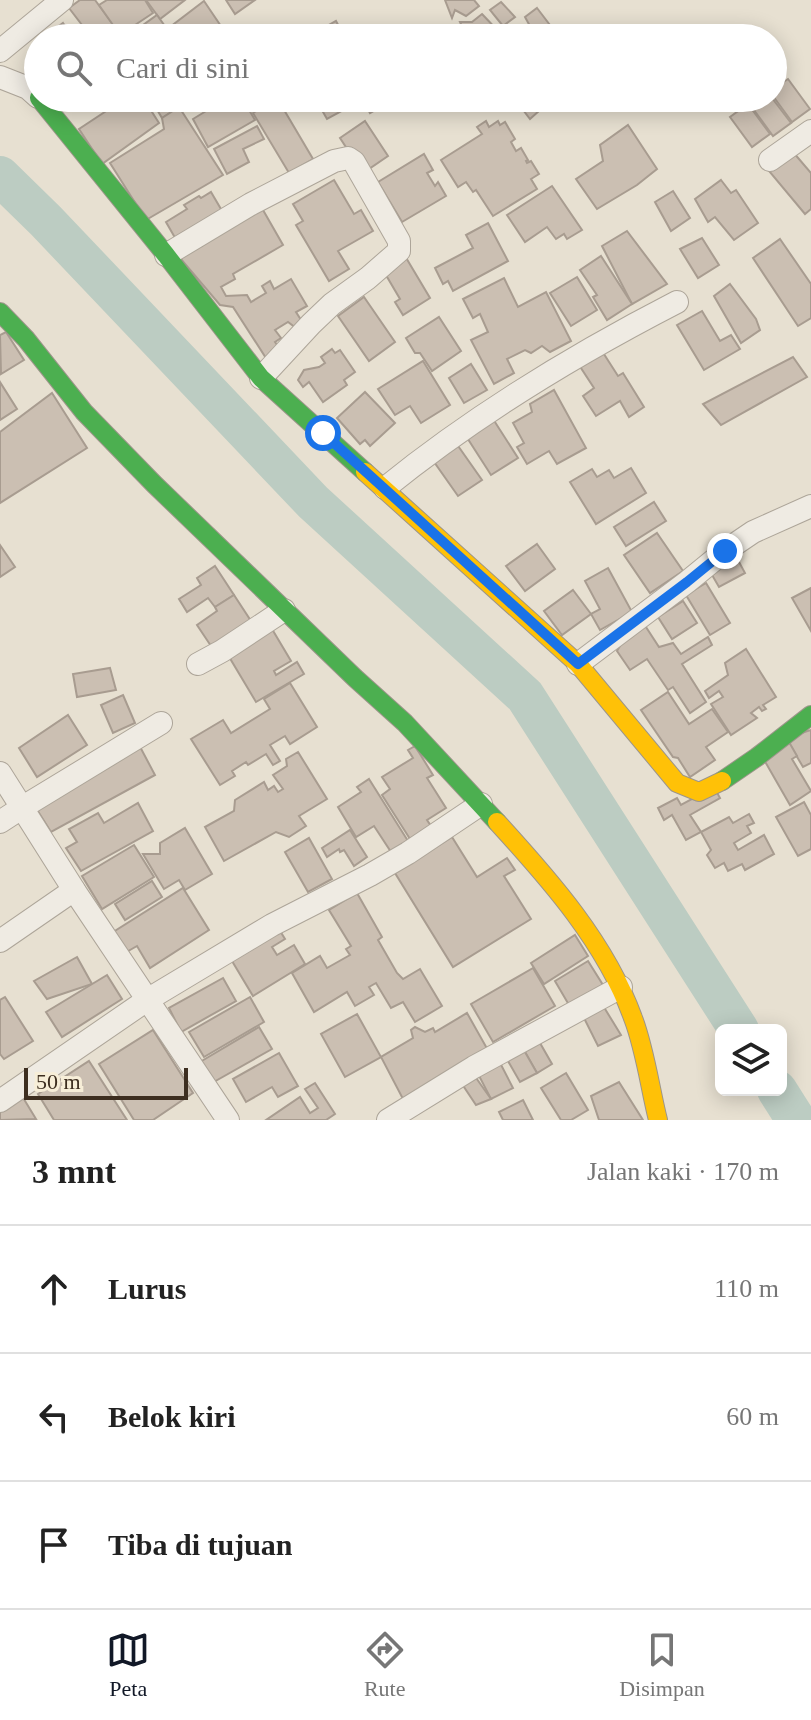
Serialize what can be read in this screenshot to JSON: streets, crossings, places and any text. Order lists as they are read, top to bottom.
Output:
{
  "scale_bar": "50 m",
  "page": {
    "search": "Cari di sini",
    "scale": "50 m",
    "heading": ["3 mnt", "Jalan kaki · 170 m"],
    "list": [
      ["Lurus", "110 m"],
      ["Belok kiri", "60 m"],
      "Tiba di tujuan"
    ],
    "nav": ["Peta", "Rute", "Disimpan"]
  }
}
